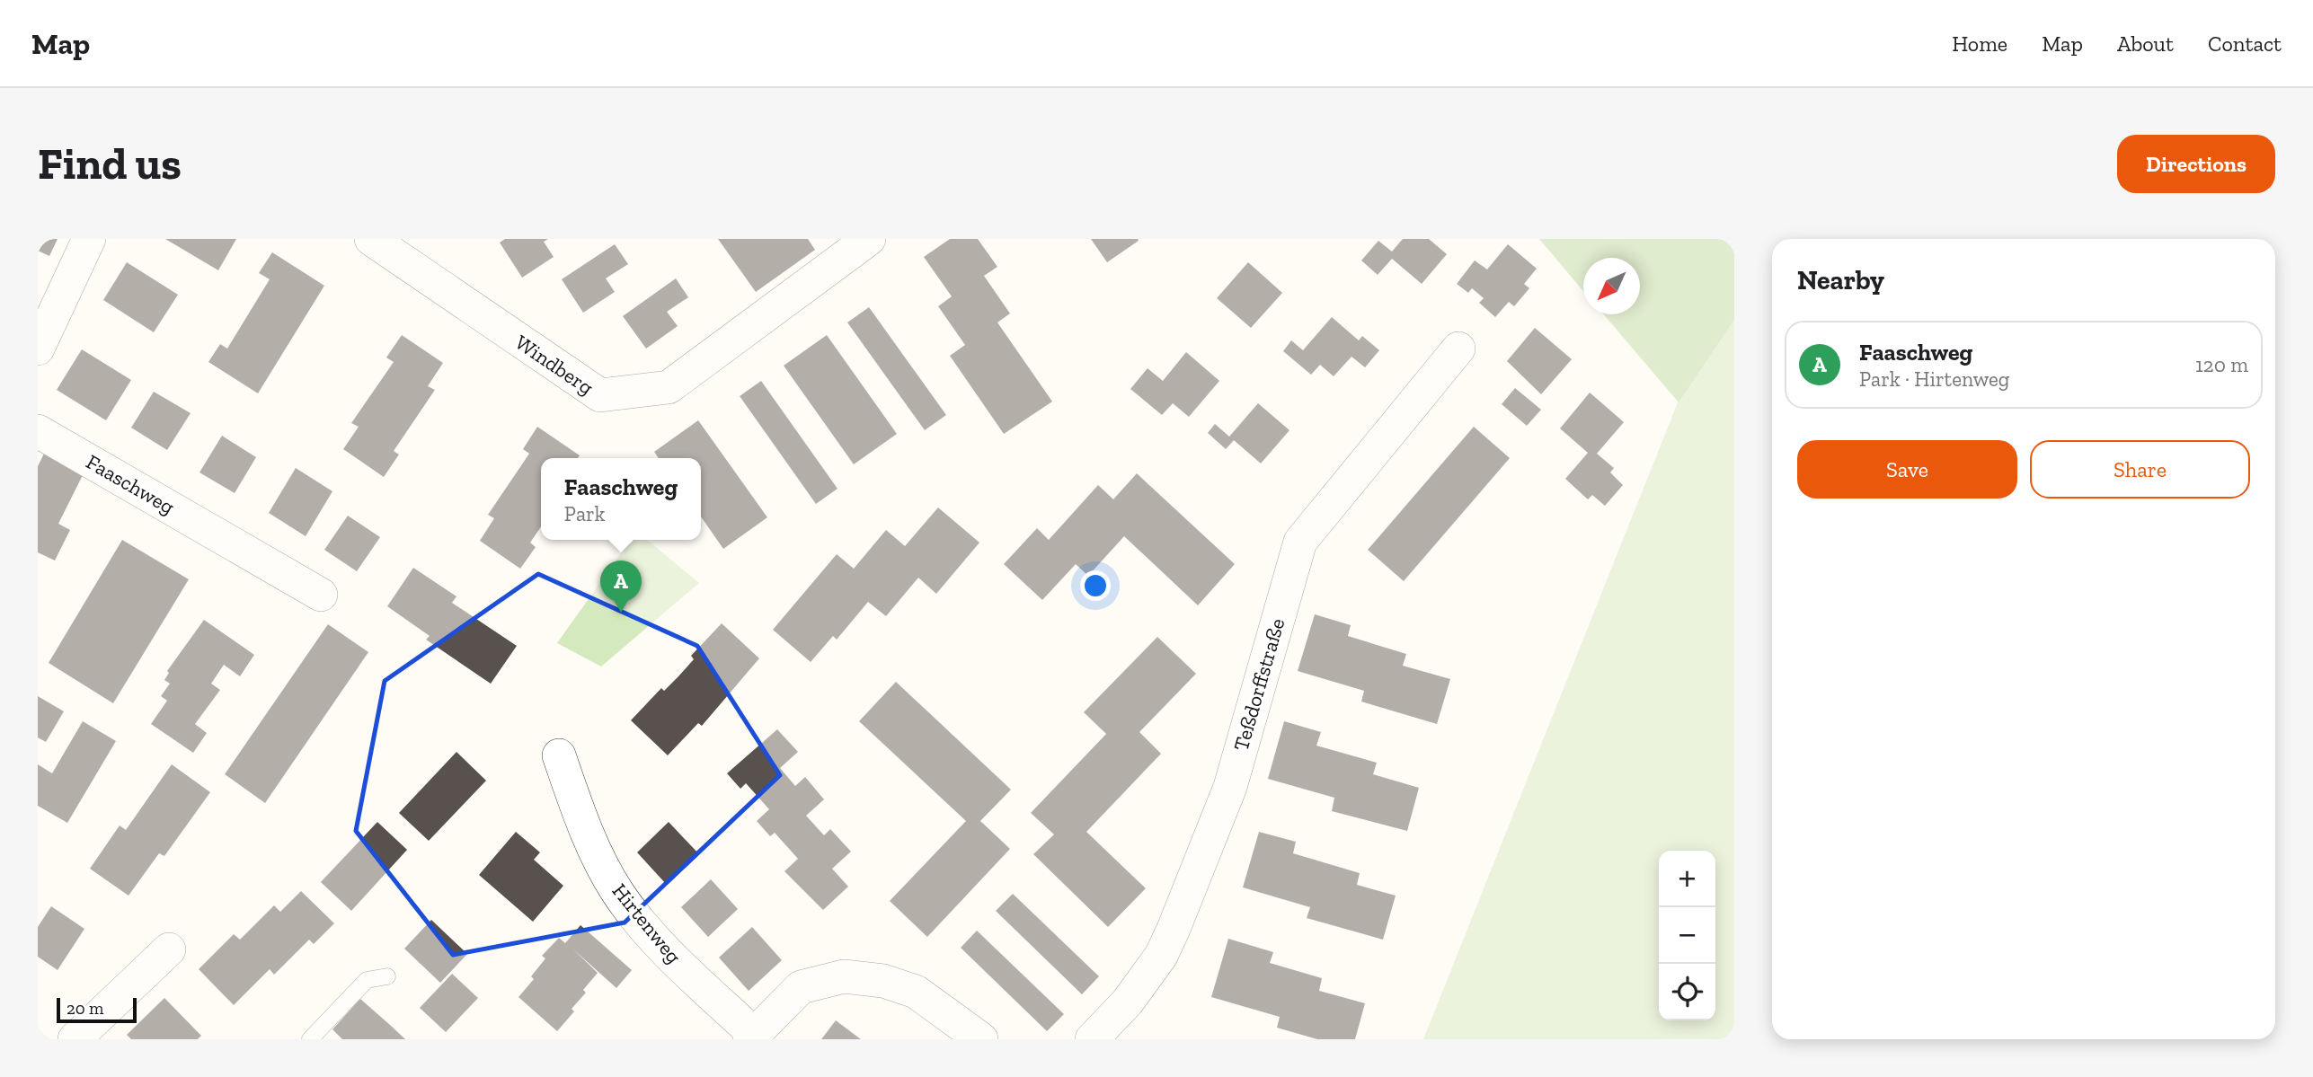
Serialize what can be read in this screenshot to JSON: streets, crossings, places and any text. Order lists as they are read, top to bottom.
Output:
{
  "streets": {
    "street": [
      "Windberg",
      "Faaschweg",
      "Teßdorffstraße",
      "Hirtenweg"
    ]
  },
  "scale_bar": "20 m",
  "north": "bottom left",
  "page": {
    "header": "Map",
    "nav": [
      "Home",
      "Map",
      "About",
      "Contact"
    ],
    "buttons": [
      "Directions",
      ["Save", "Share"]
    ],
    "title": "Find us",
    "heading": "Nearby",
    "list": [
      {
        "mark": "A",
        "name": "Faaschweg",
        "note": "Park · Hirtenweg",
        "value": "120 m"
      }
    ],
    "popup": ["Faaschweg", "Park"],
    "pins": "A",
    "map_buttons": ["+", "−"],
    "scale": "20 m"
  }
}
